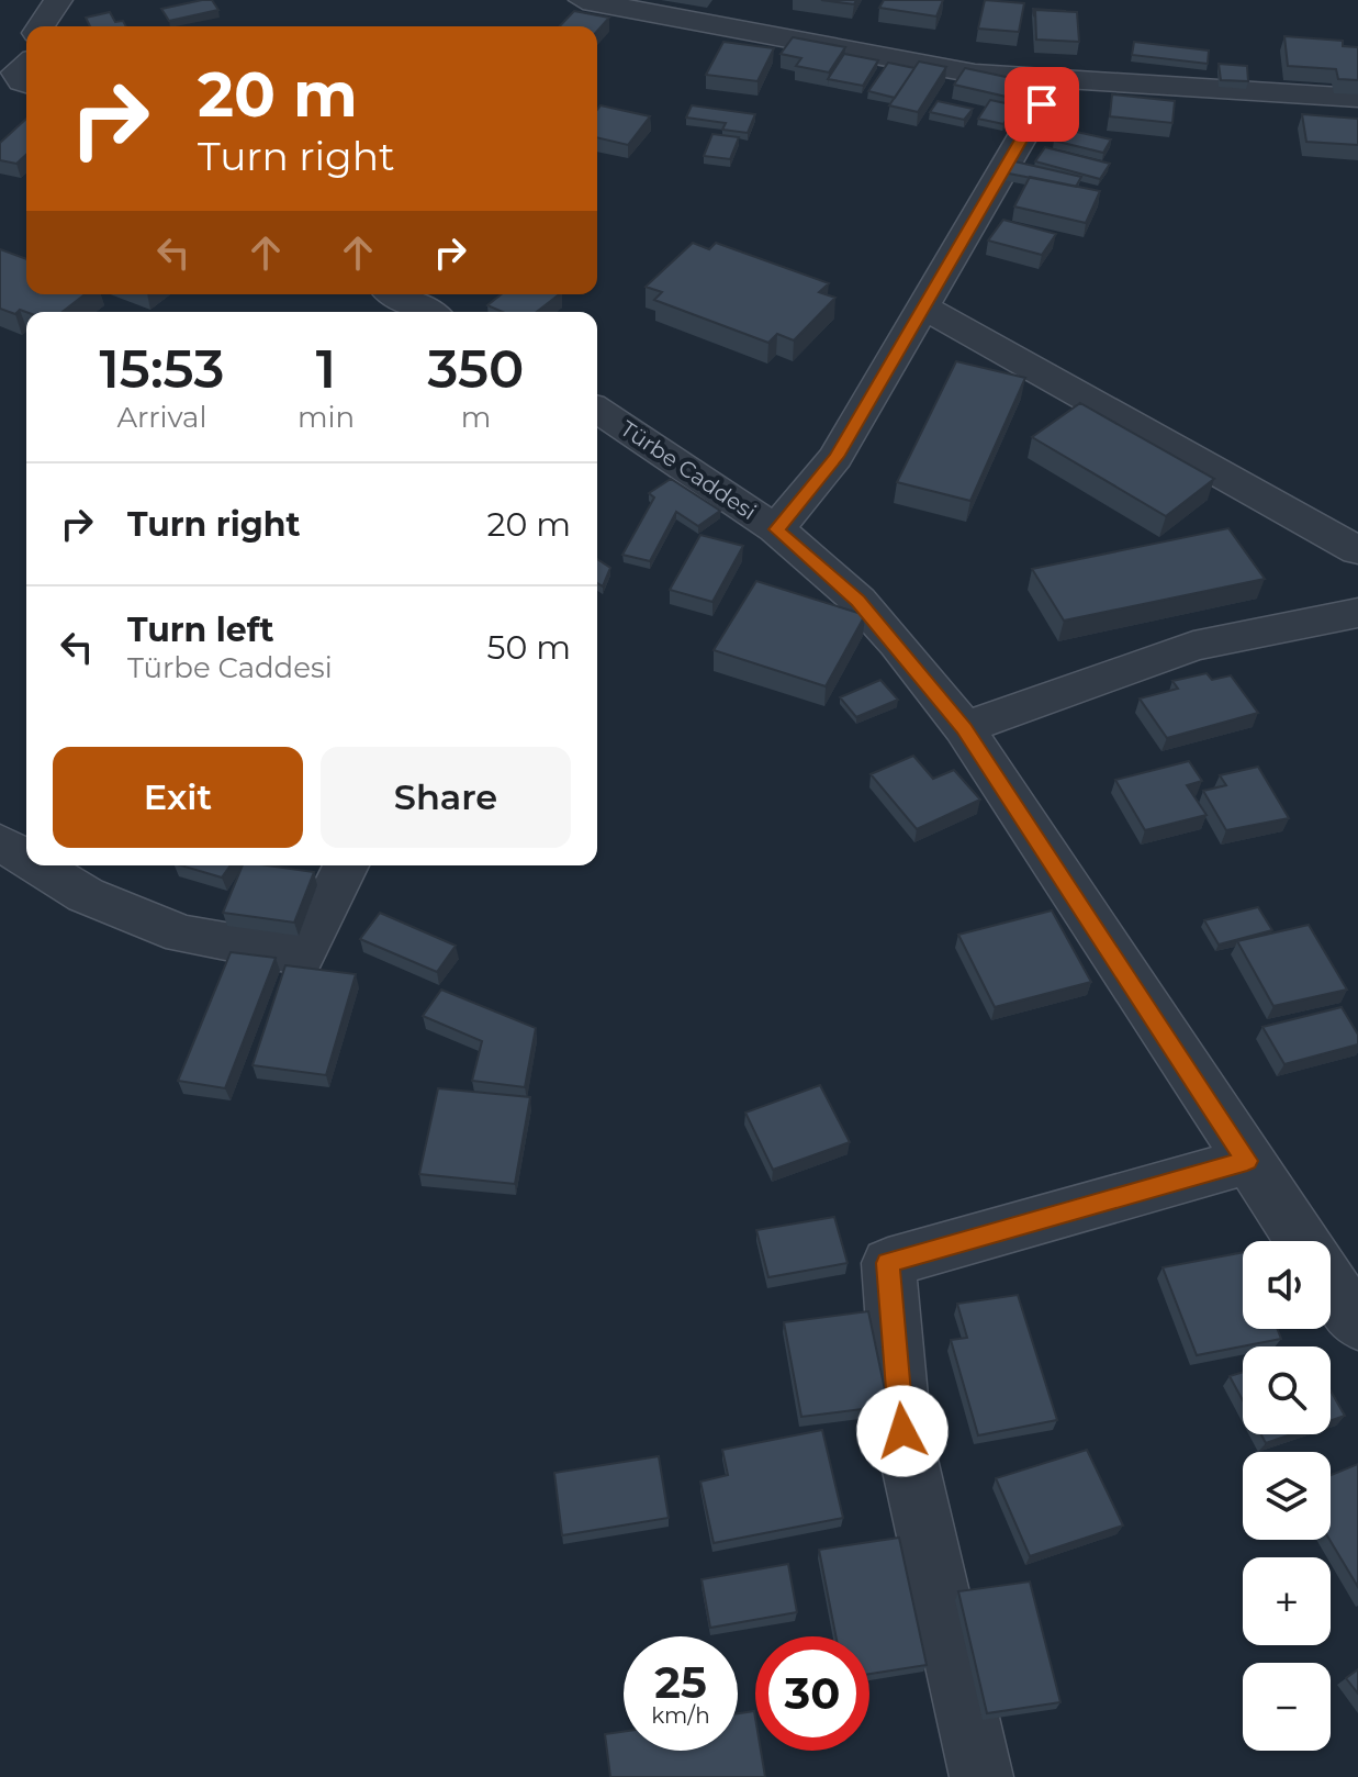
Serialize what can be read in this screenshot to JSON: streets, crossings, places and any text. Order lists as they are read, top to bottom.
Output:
{
  "streets": {
    "street": ["Türbe Caddesi"]
  },
  "page": {
    "turn": ["20 m", "Turn right"],
    "eta": [
      "15:53",
      "Arrival",
      "1",
      "min",
      "350",
      "m"
    ],
    "list": [
      {
        "name": "Turn right",
        "value": "20 m"
      },
      {
        "name": "Turn left",
        "note": "Türbe Caddesi",
        "value": "50 m"
      }
    ],
    "buttons": ["Exit", "Share"],
    "map_buttons": ["+", "−"],
    "speed": "25 km/h",
    "limit": "30"
  }
}
